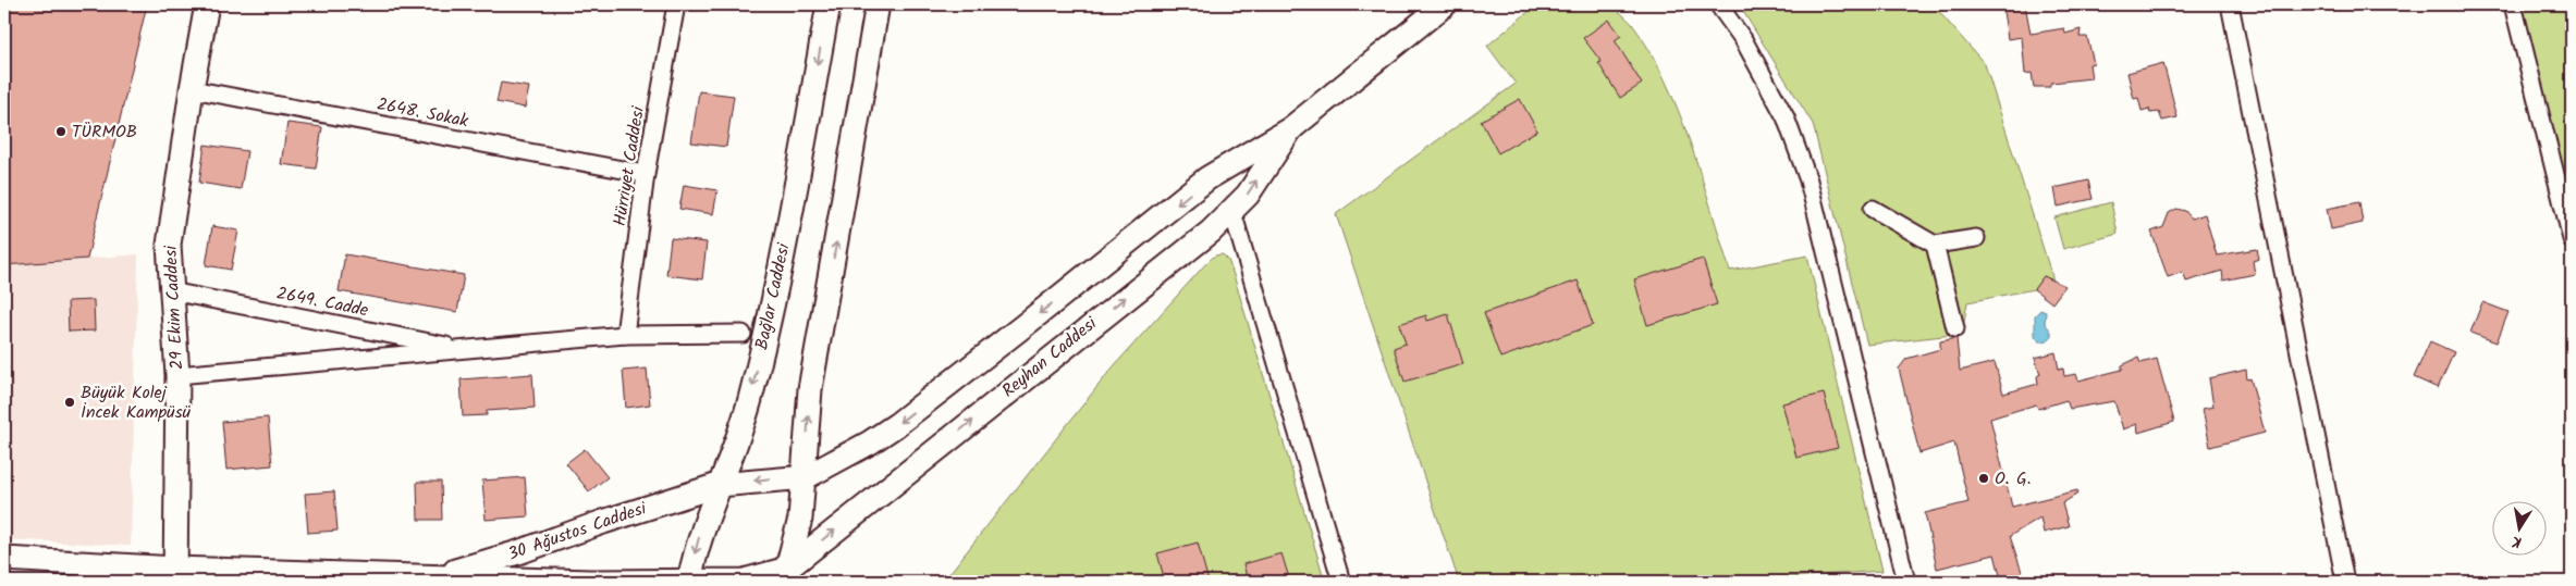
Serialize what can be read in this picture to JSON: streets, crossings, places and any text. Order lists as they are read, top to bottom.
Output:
{
  "streets": {
    "street": [
      "2648. Sokak",
      "Hürriyet Caddesi",
      "Bağlar Caddesi",
      "2649. Cadde",
      "29 Ekim Caddesi",
      "Reyhan Caddesi",
      "30 Ağustos Caddesi"
    ]
  },
  "crossings": [
    ["2648. Sokak", "Hürriyet Caddesi"],
    ["2648. Sokak", "29 Ekim Caddesi"],
    ["Hürriyet Caddesi", "2649. Cadde"],
    ["Bağlar Caddesi", "30 Ağustos Caddesi"],
    ["2649. Cadde", "29 Ekim Caddesi"],
    ["29 Ekim Caddesi", "30 Ağustos Caddesi"],
    ["Reyhan Caddesi", "30 Ağustos Caddesi"]
  ],
  "places": ["TÜRMOB", "Büyük Kolej İncek Kampüsü", "O. G."],
  "north": "bottom"
}
